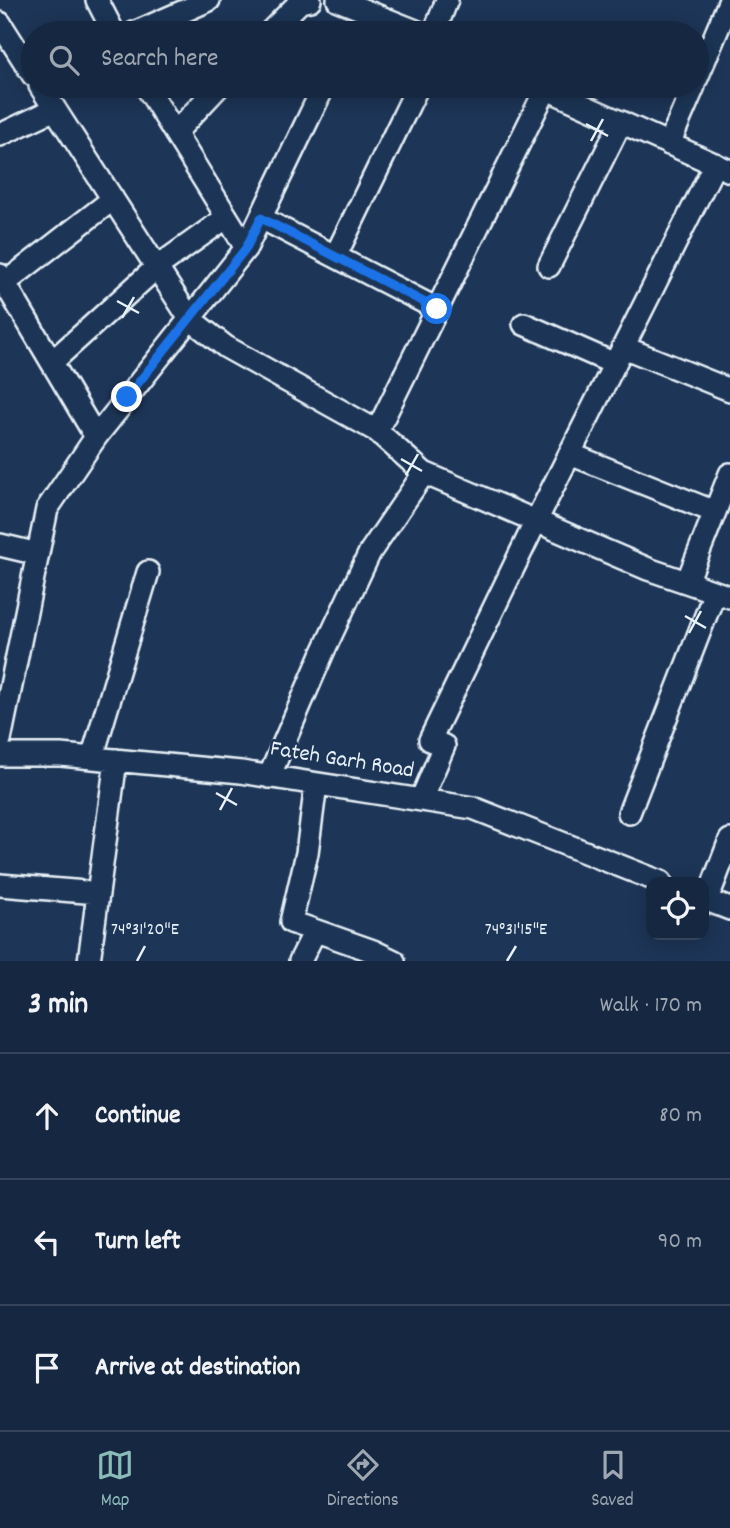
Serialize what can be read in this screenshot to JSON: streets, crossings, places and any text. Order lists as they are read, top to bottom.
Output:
{
  "streets": {
    "street": ["Fateh Garh Road"]
  },
  "page": {
    "search": "Search here",
    "heading": ["3 min", "Walk · 170 m"],
    "list": [
      ["Continue", "80 m"],
      ["Turn left", "90 m"],
      "Arrive at destination"
    ],
    "nav": ["Map", "Directions", "Saved"]
  },
  "coordinates": ["74°31'20\"E", "74°31'15\"E"]
}
